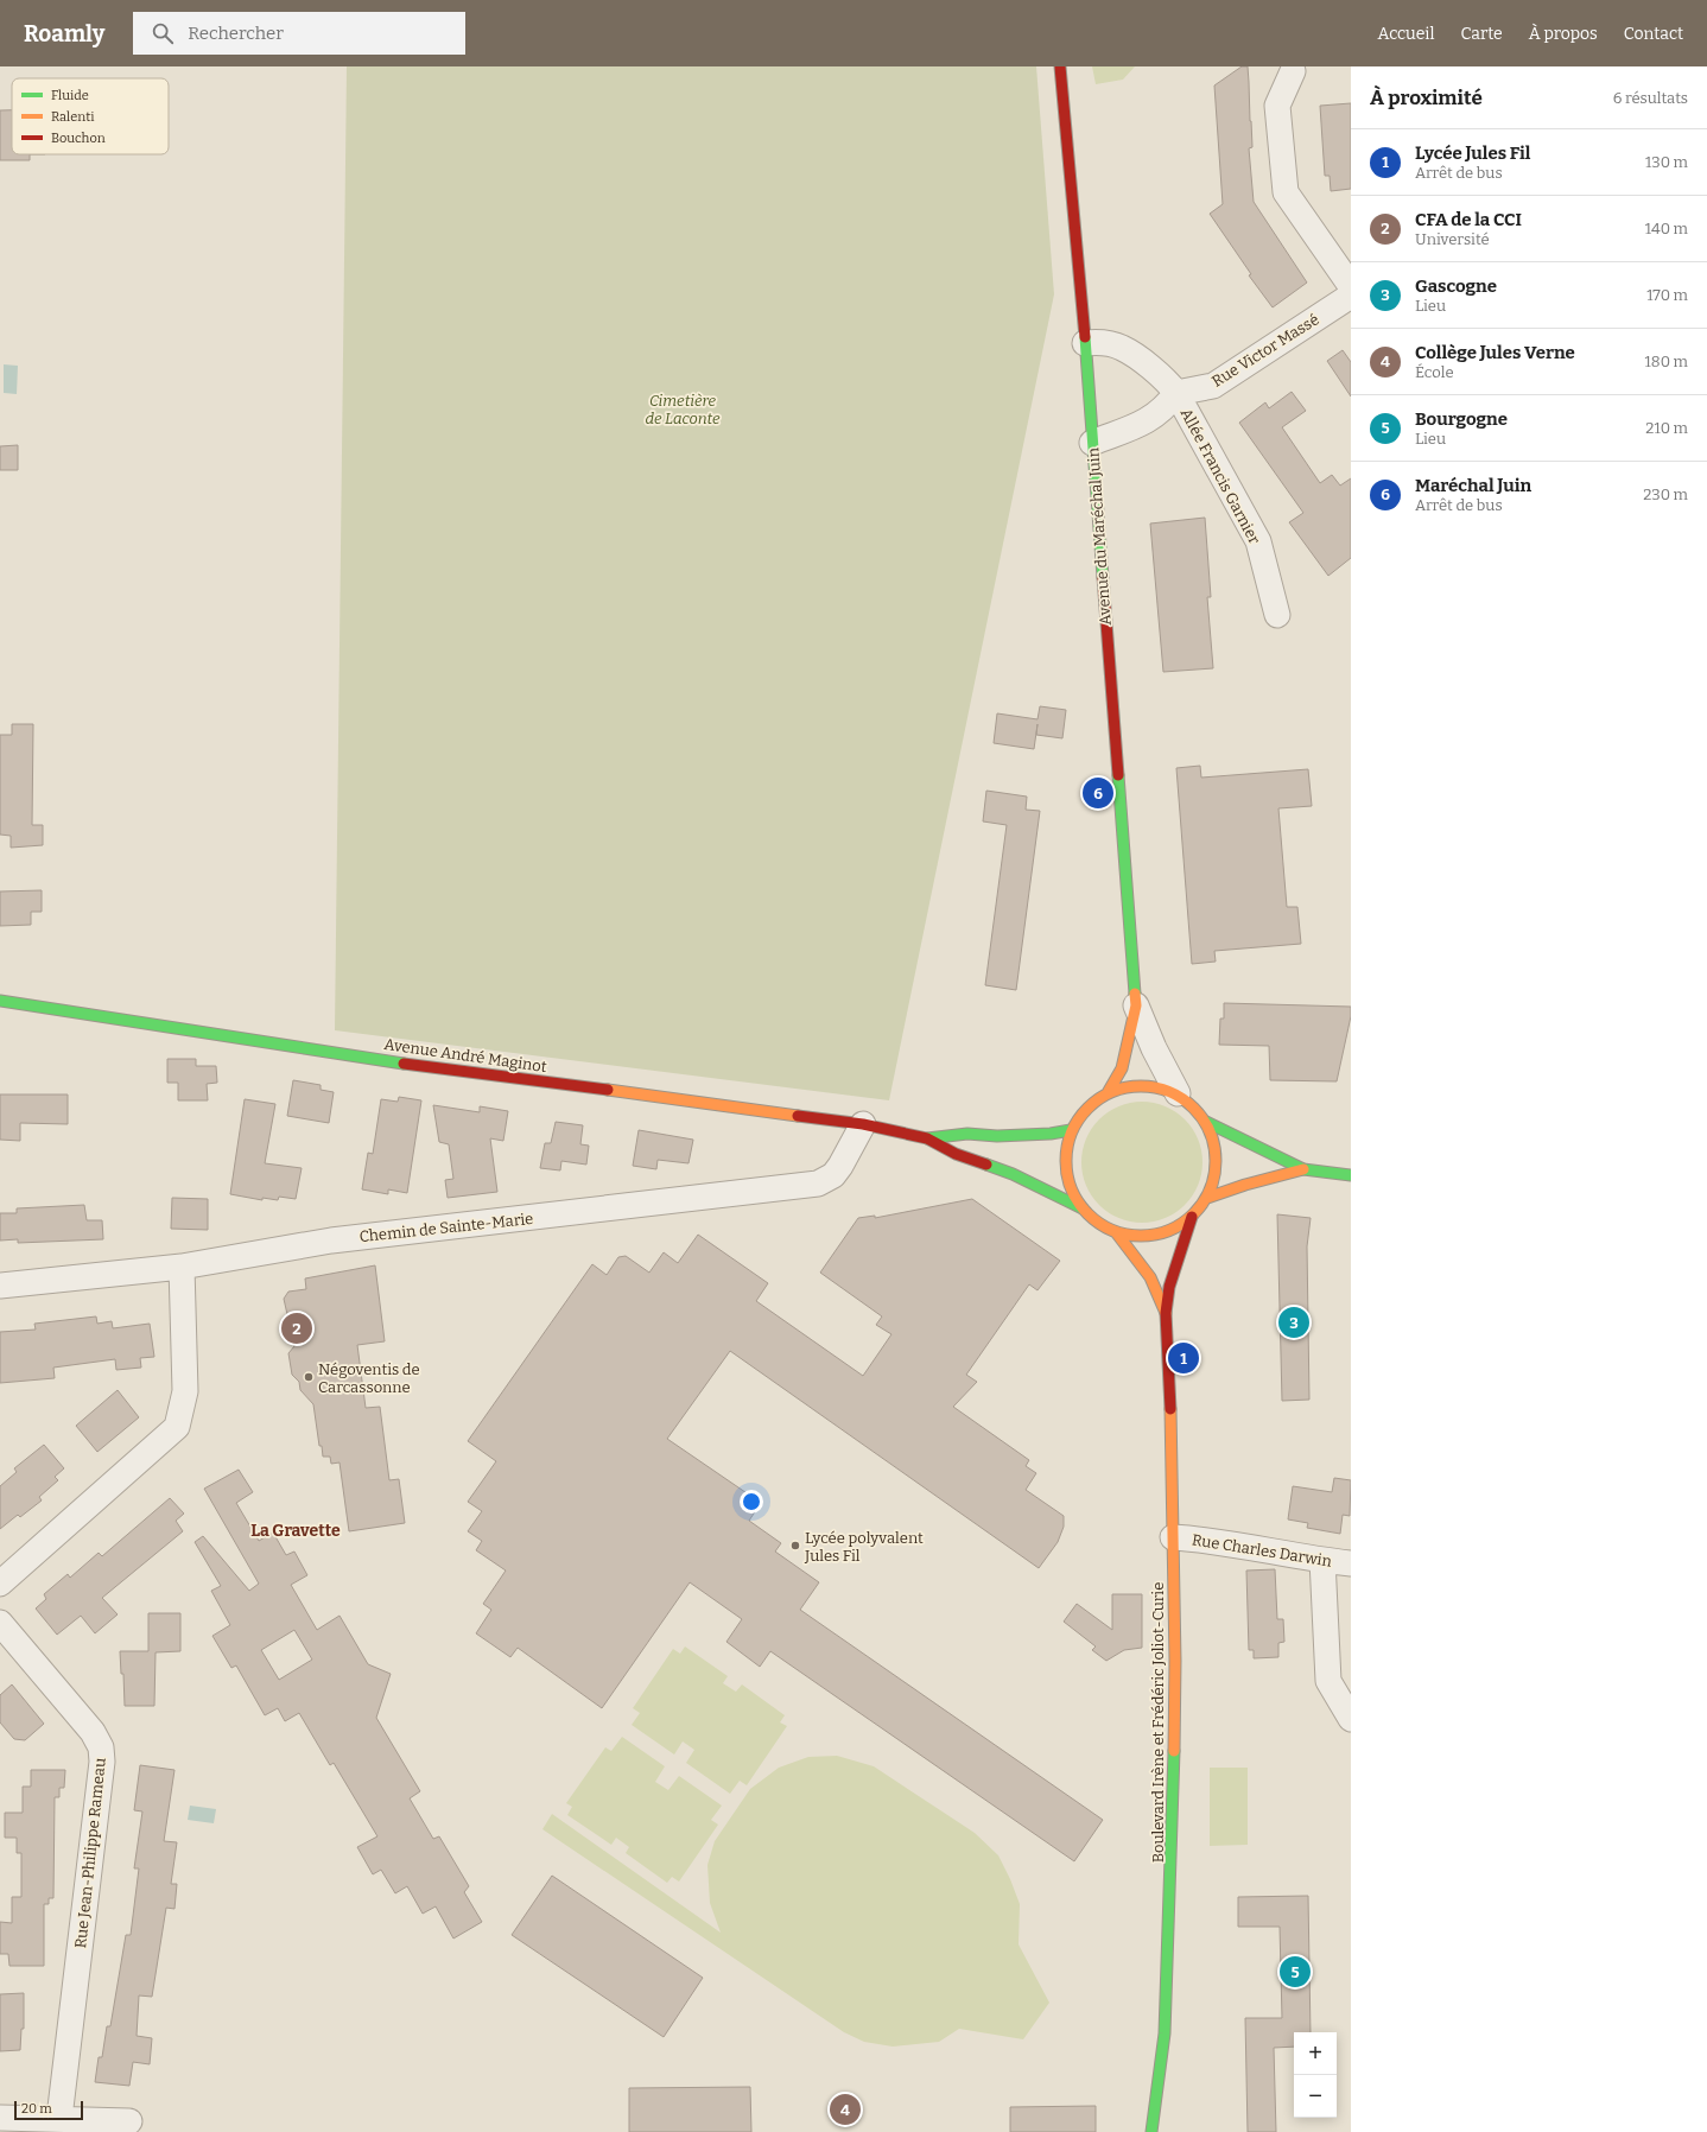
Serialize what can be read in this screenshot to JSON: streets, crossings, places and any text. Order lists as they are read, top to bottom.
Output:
{
  "streets": {
    "street": [
      "Rue Victor Massé",
      "Allée Francis Garnier",
      "Avenue du Maréchal Juin",
      "Avenue André Maginot",
      "Chemin de Sainte-Marie",
      "Rue Charles Darwin",
      "Boulevard Irène et Frédéric Joliot-Curie",
      "Rue Jean-Philippe Rameau"
    ]
  },
  "crossings": [
    ["Rue Victor Massé", "Allée Francis Garnier"],
    ["Avenue du Maréchal Juin", "Avenue André Maginot"],
    ["Avenue du Maréchal Juin", "Boulevard Irène et Frédéric Joliot-Curie"],
    ["Avenue André Maginot", "Chemin de Sainte-Marie"],
    ["Avenue André Maginot", "Boulevard Irène et Frédéric Joliot-Curie"],
    ["Rue Charles Darwin", "Boulevard Irène et Frédéric Joliot-Curie"]
  ],
  "districts": ["La Gravette"],
  "parks": ["Cimetière de Laconte"],
  "places": ["Négoventis de Carcassonne", "Lycée polyvalent Jules Fil"],
  "legend": ["Fluide", "Ralenti", "Bouchon"],
  "scale_bar": "20 m",
  "page": {
    "header": "Roamly",
    "search": "Rechercher",
    "nav": [
      "Accueil",
      "Carte",
      "À propos",
      "Contact"
    ],
    "heading": ["À proximité", "6 résultats"],
    "list": [
      {
        "mark": "1",
        "name": "Lycée Jules Fil",
        "note": "Arrêt de bus",
        "value": "130 m"
      },
      {
        "mark": "2",
        "name": "CFA de la CCI",
        "note": "Université",
        "value": "140 m"
      },
      {
        "mark": "3",
        "name": "Gascogne",
        "note": "Lieu",
        "value": "170 m"
      },
      {
        "mark": "4",
        "name": "Collège Jules Verne",
        "note": "École",
        "value": "180 m"
      },
      {
        "mark": "5",
        "name": "Bourgogne",
        "note": "Lieu",
        "value": "210 m"
      },
      {
        "mark": "6",
        "name": "Maréchal Juin",
        "note": "Arrêt de bus",
        "value": "230 m"
      }
    ],
    "pins": [
      "6",
      "3",
      "2",
      "1",
      "5",
      "4"
    ],
    "map_buttons": ["+", "−"],
    "scale": "20 m"
  }
}
